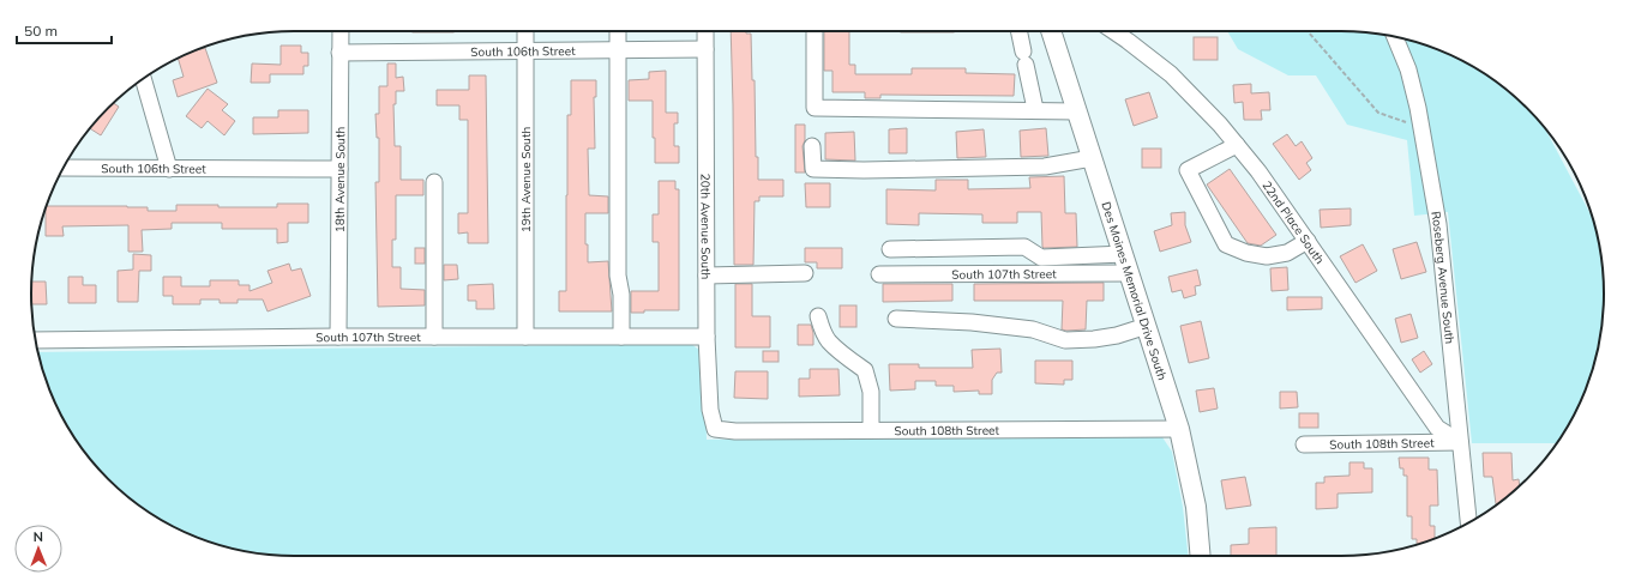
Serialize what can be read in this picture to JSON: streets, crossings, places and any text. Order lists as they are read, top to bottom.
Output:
{
  "streets": {
    "main road": ["Des Moines Memorial Drive South"],
    "street": [
      "South 106th Street",
      "18th Avenue South",
      "19th Avenue South",
      "22nd Place South",
      "20th Avenue South",
      "South 107th Street",
      "Roseberg Avenue South",
      "South 108th Street"
    ]
  },
  "crossings": [
    ["South 106th Street", "18th Avenue South"],
    ["South 106th Street", "19th Avenue South"],
    ["South 106th Street", "20th Avenue South"],
    ["18th Avenue South", "South 107th Street"],
    ["19th Avenue South", "South 107th Street"],
    ["22nd Place South", "Roseberg Avenue South"],
    ["22nd Place South", "South 108th Street"],
    ["20th Avenue South", "South 107th Street"],
    ["20th Avenue South", "South 108th Street"],
    ["South 107th Street", "Des Moines Memorial Drive South"],
    ["Roseberg Avenue South", "South 108th Street"],
    ["Des Moines Memorial Drive South", "South 108th Street"]
  ],
  "scale_bar": "50 m",
  "north": "top"
}
